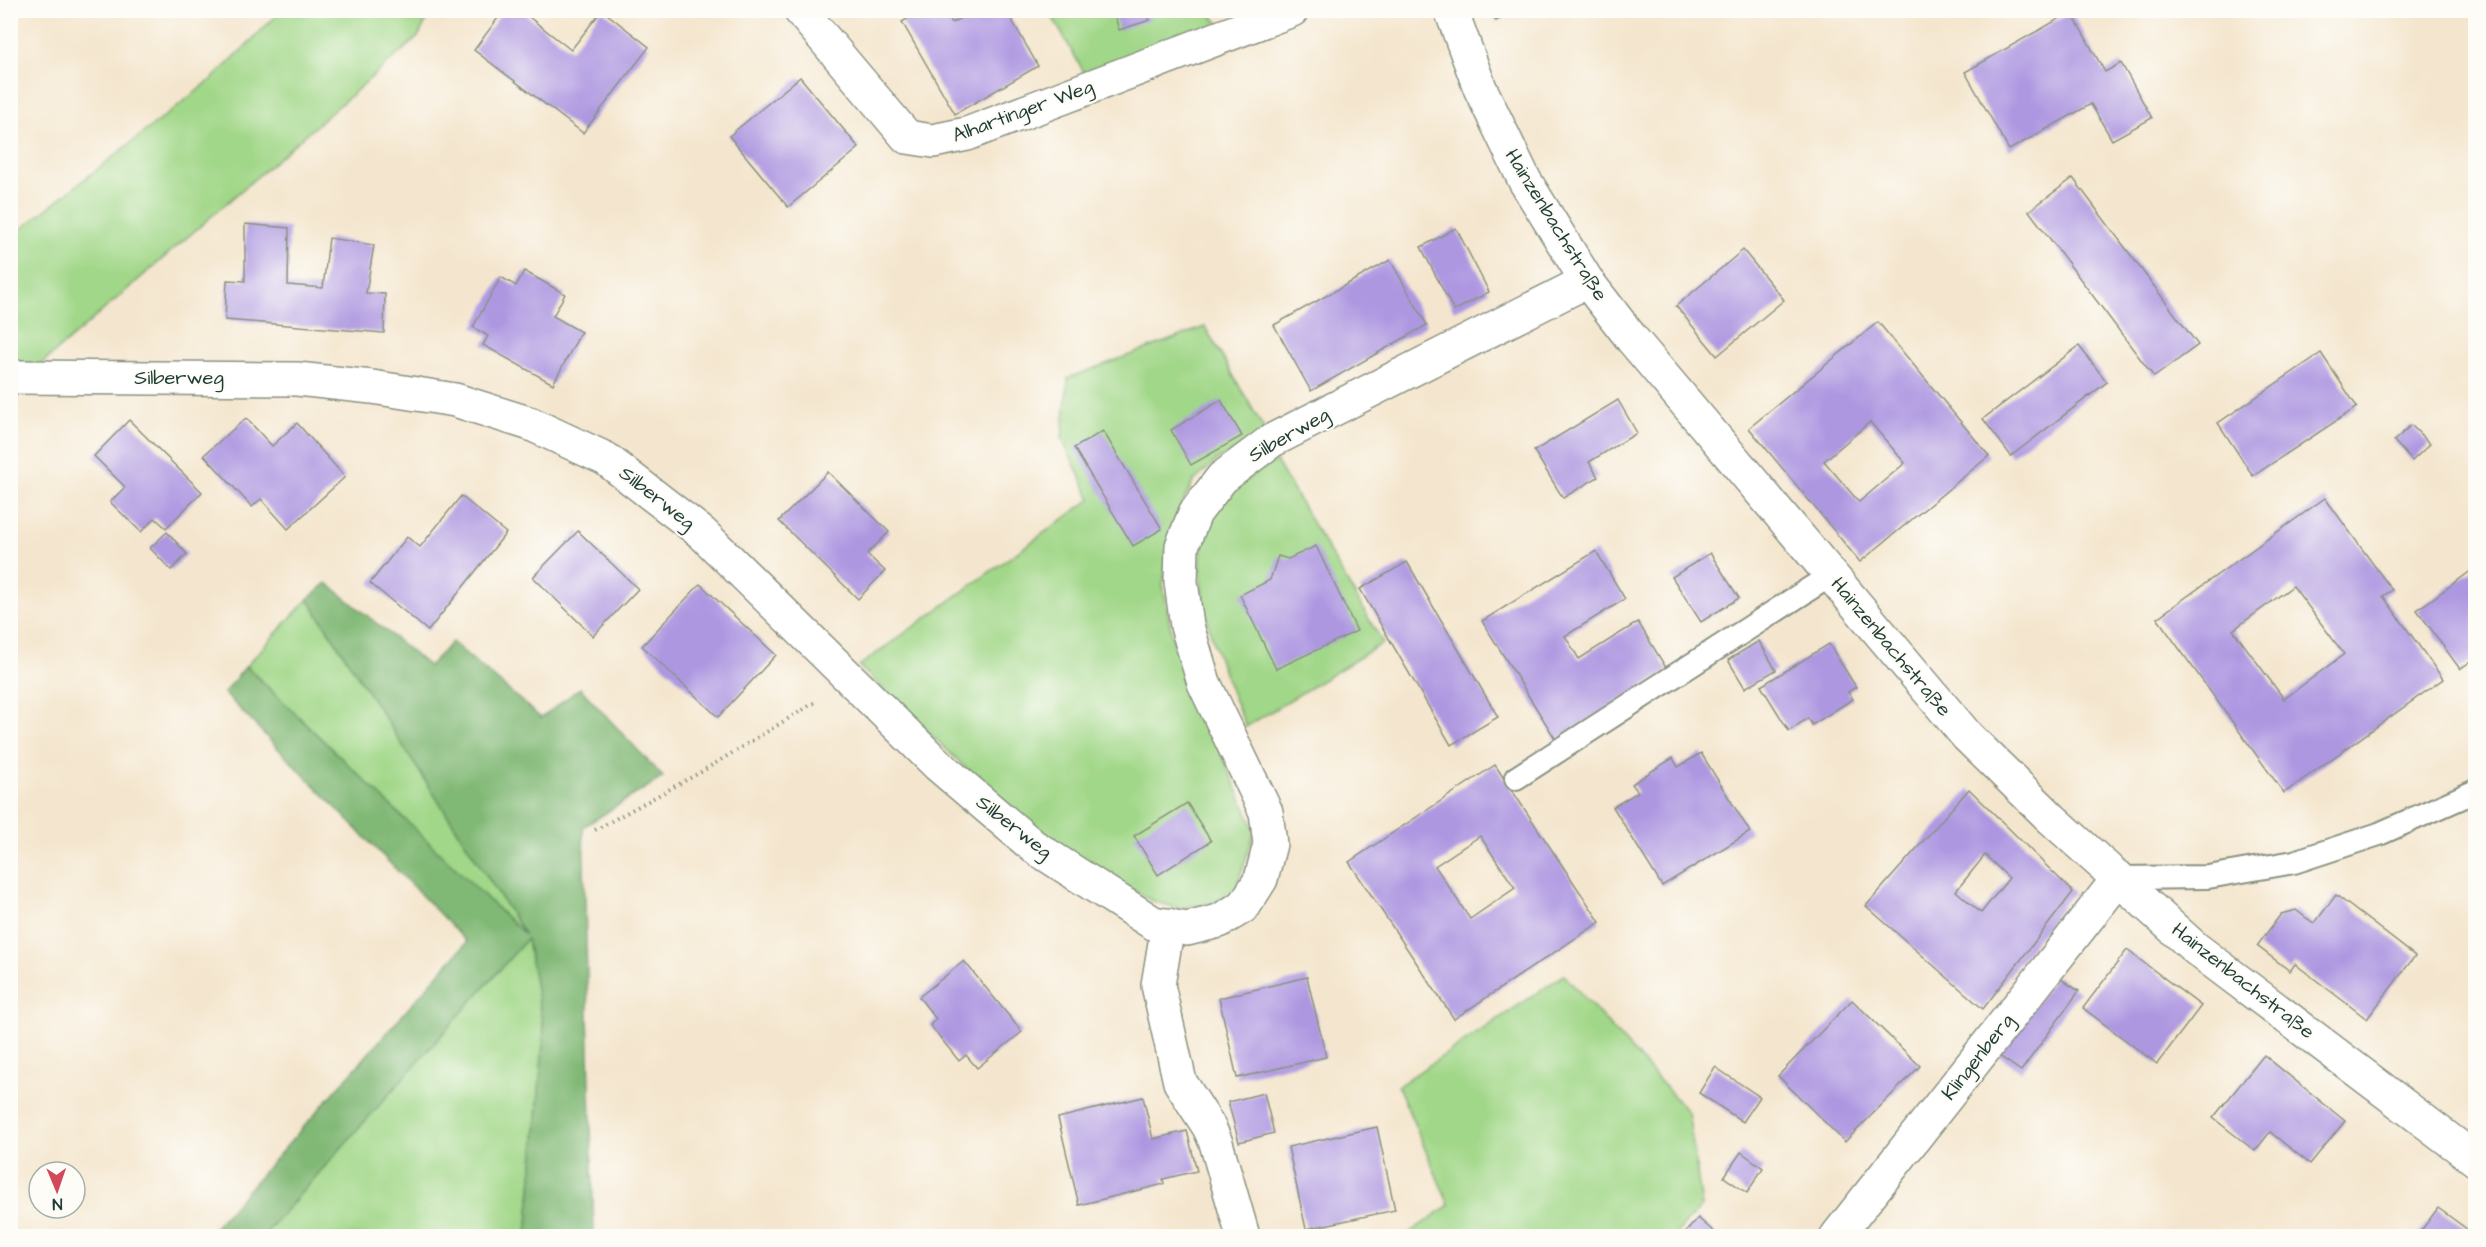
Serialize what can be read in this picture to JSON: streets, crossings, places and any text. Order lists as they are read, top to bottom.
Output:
{
  "streets": {
    "street": [
      "Alhartinger Weg",
      "Hainzenbachstraße",
      "Silberweg",
      "Klingenberg"
    ]
  },
  "crossings": [
    ["Hainzenbachstraße", "Silberweg"],
    ["Hainzenbachstraße", "Klingenberg"]
  ],
  "north": "bottom"
}
